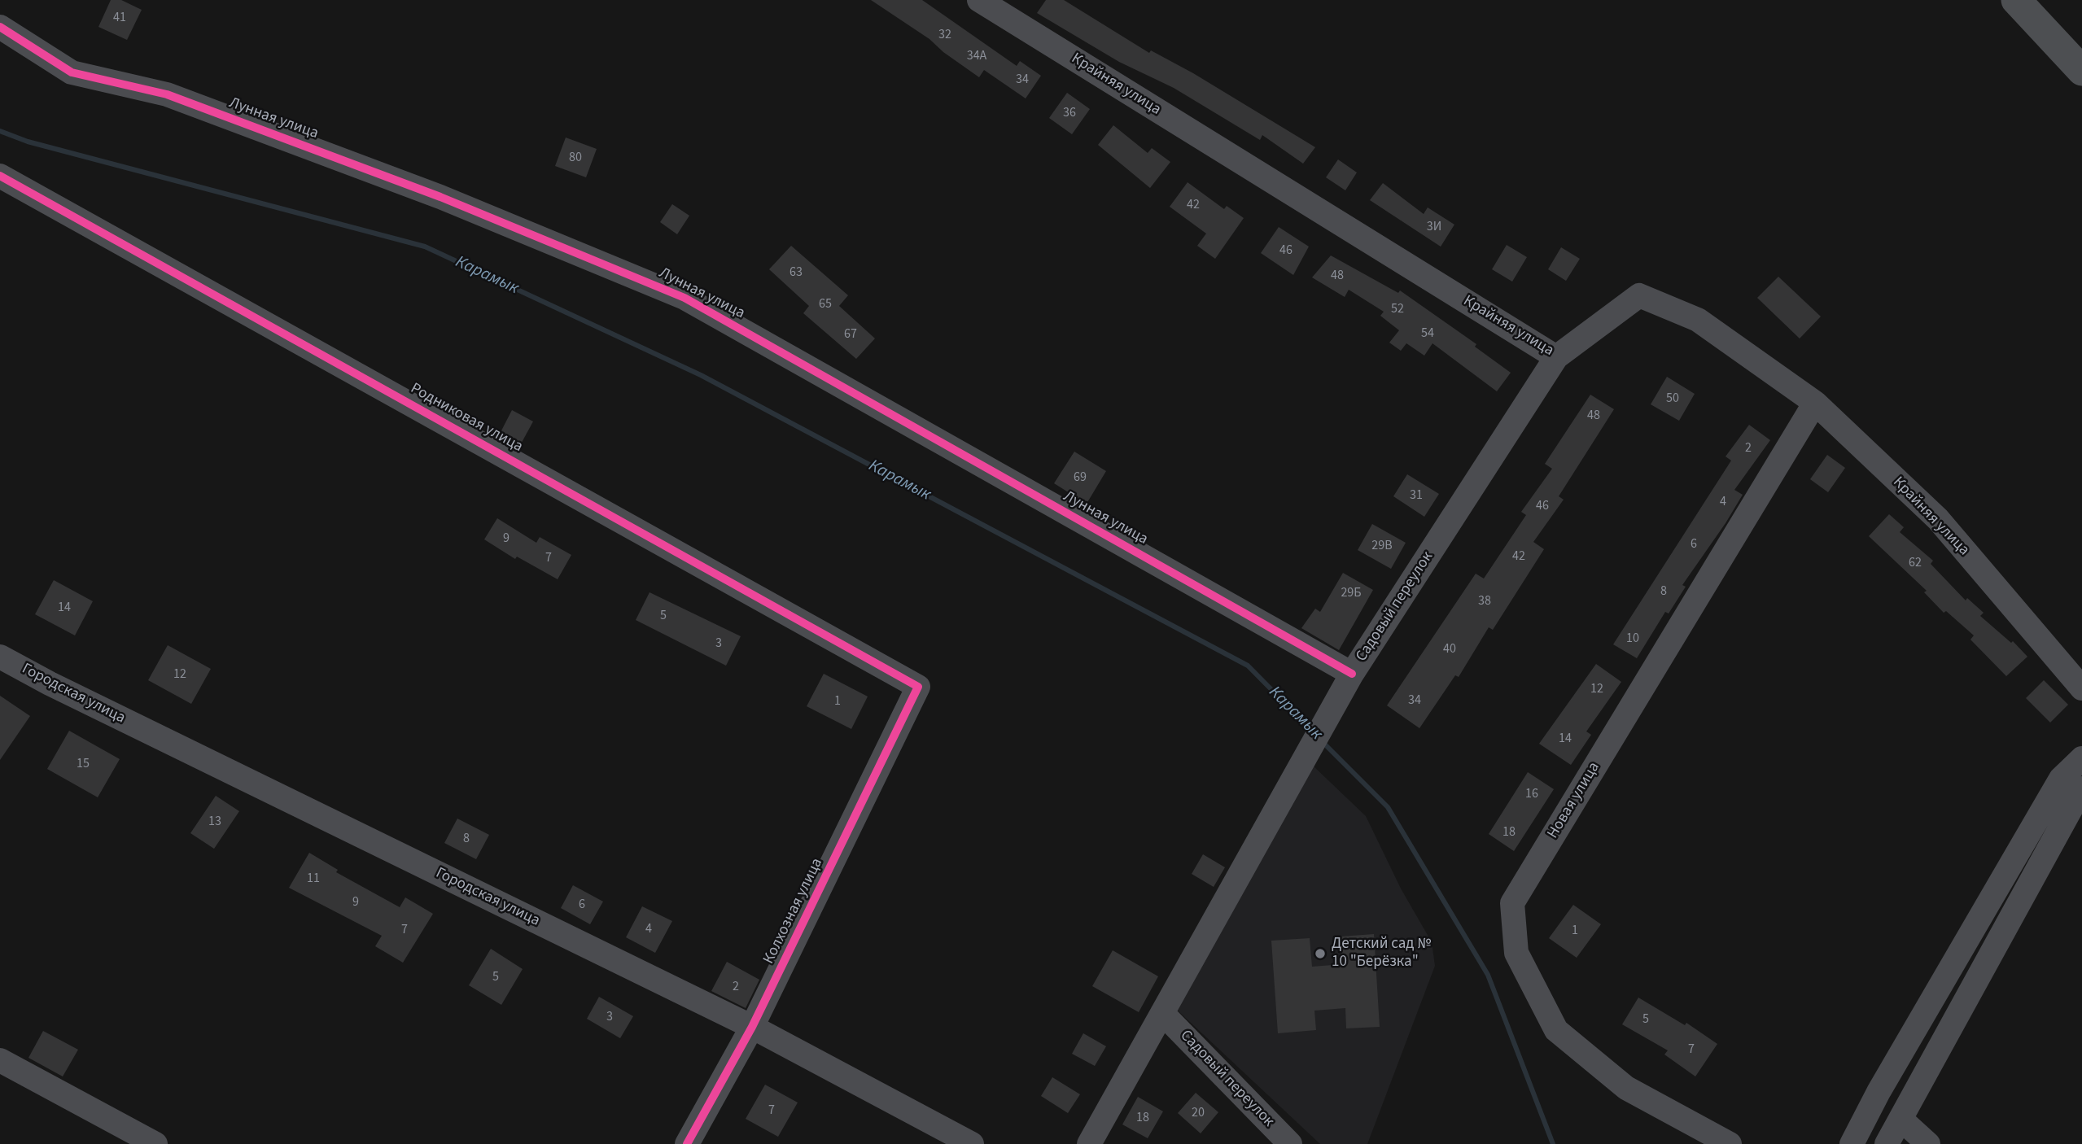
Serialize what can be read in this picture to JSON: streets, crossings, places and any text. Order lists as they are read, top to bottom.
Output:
{
  "streets": {
    "street": [
      "Крайняя улица",
      "Лунная улица",
      "Родниковая улица",
      "Садовый переулок",
      "Городская улица",
      "Новая улица",
      "Колхозная улица"
    ]
  },
  "crossings": [
    ["Крайняя улица", "Садовый переулок"],
    ["Крайняя улица", "Новая улица"],
    ["Лунная улица", "Садовый переулок"],
    ["Родниковая улица", "Колхозная улица"],
    ["Городская улица", "Колхозная улица"]
  ],
  "water": ["Карамык"],
  "places": ["Детский сад № 10 \"Берёзка\""],
  "house_numbers": [
    "41",
    "32",
    "34А",
    "34",
    "36",
    "80",
    "42",
    "3И",
    "46",
    "63",
    "48",
    "65",
    "52",
    "54",
    "67",
    "50",
    "48",
    "2",
    "69",
    "31",
    "4",
    "46",
    "9",
    "6",
    "29В",
    "42",
    "7",
    "62",
    "8",
    "29Б",
    "38",
    "14",
    "5",
    "10",
    "3",
    "40",
    "12",
    "12",
    "34",
    "1",
    "14",
    "15",
    "16",
    "13",
    "18",
    "8",
    "11",
    "9",
    "6",
    "4",
    "7",
    "1",
    "5",
    "2",
    "3",
    "5",
    "7",
    "7",
    "20",
    "18"
  ]
}
